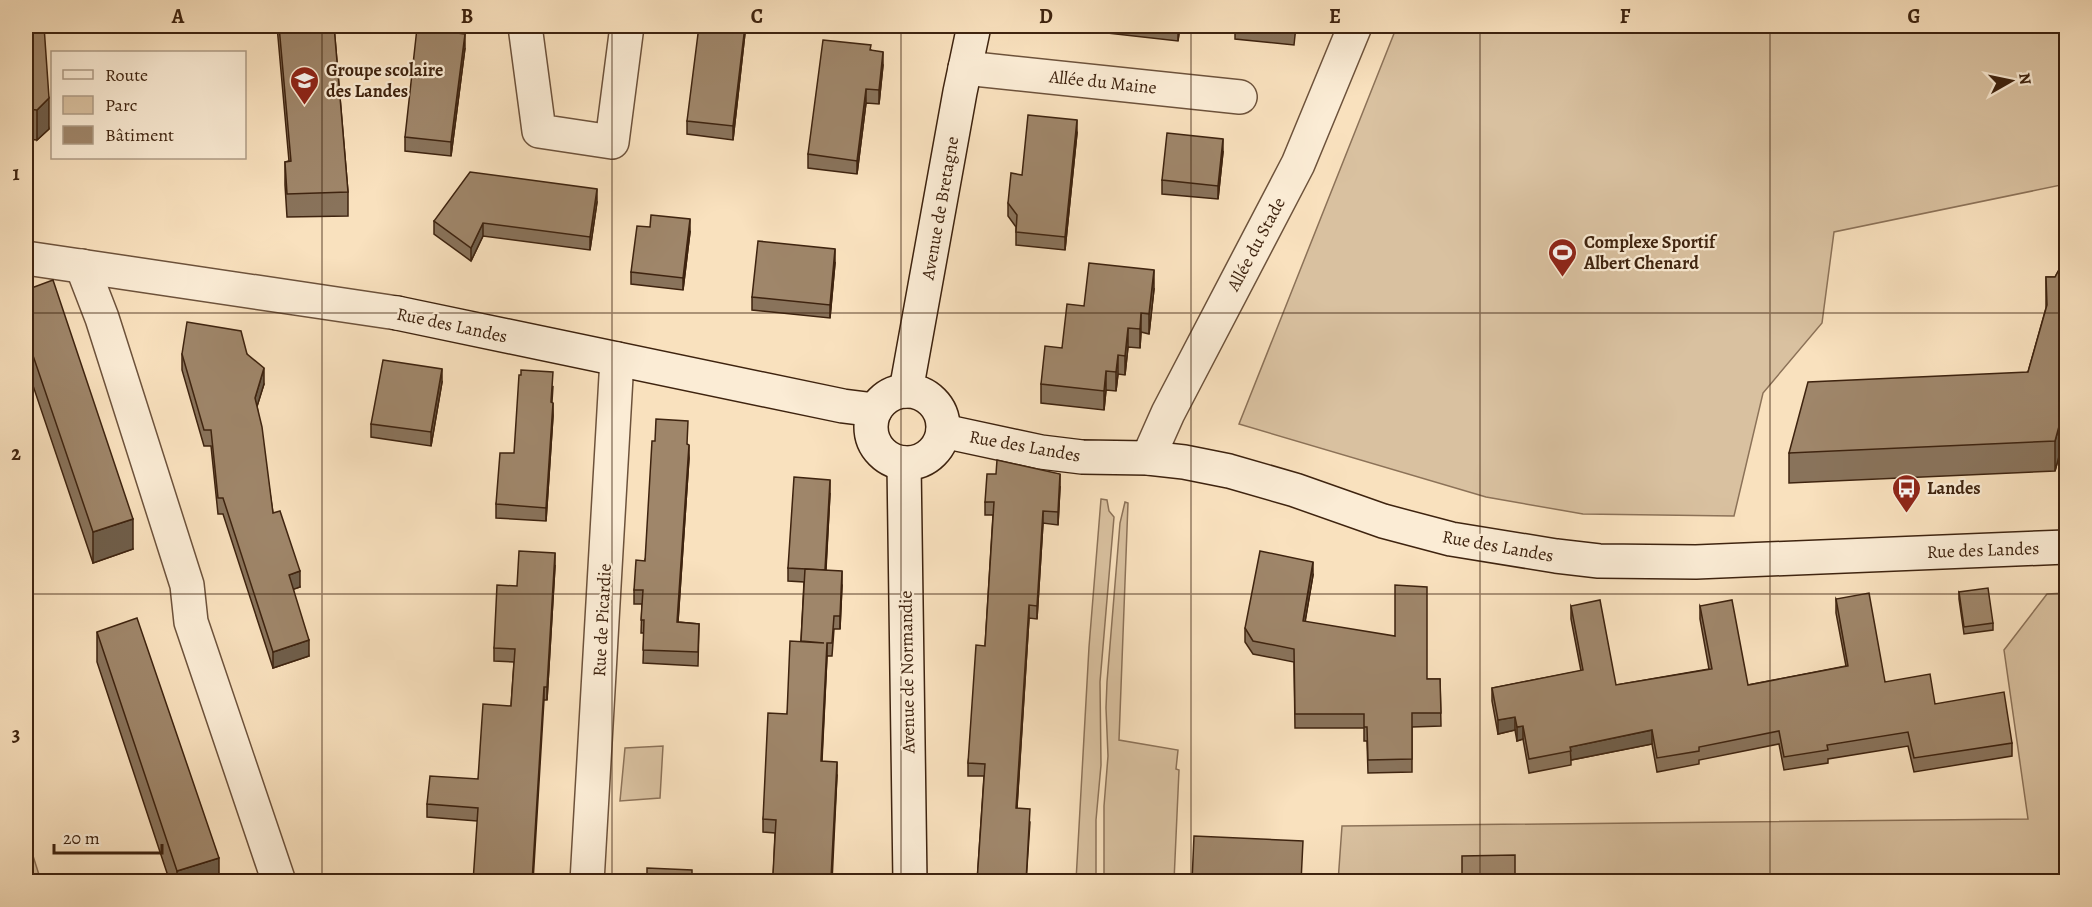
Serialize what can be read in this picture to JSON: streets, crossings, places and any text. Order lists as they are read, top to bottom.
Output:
{
  "streets": {
    "street": [
      "Allée du Maine",
      "Avenue de Bretagne",
      "Allée du Stade",
      "Rue des Landes",
      "Rue de Picardie",
      "Avenue de Normandie"
    ]
  },
  "crossings": [
    ["Allée du Maine", "Avenue de Bretagne"],
    ["Avenue de Bretagne", "Rue des Landes"],
    ["Avenue de Bretagne", "Avenue de Normandie"],
    ["Allée du Stade", "Rue des Landes"],
    ["Rue des Landes", "Rue de Picardie"],
    ["Rue des Landes", "Avenue de Normandie"]
  ],
  "places": {
    "school or university": ["Groupe scolaire des Landes"],
    "sports": ["Complexe Sportif Albert Chenard"],
    "bus stop": ["Landes"]
  },
  "legend": ["Route", "Parc", "Bâtiment"],
  "scale_bar": "20 m",
  "north": "right",
  "grid": {
    "columns": [
      "A",
      "B",
      "C",
      "D",
      "E",
      "F",
      "G"
    ],
    "rows": ["1", "2", "3"]
  }
}
